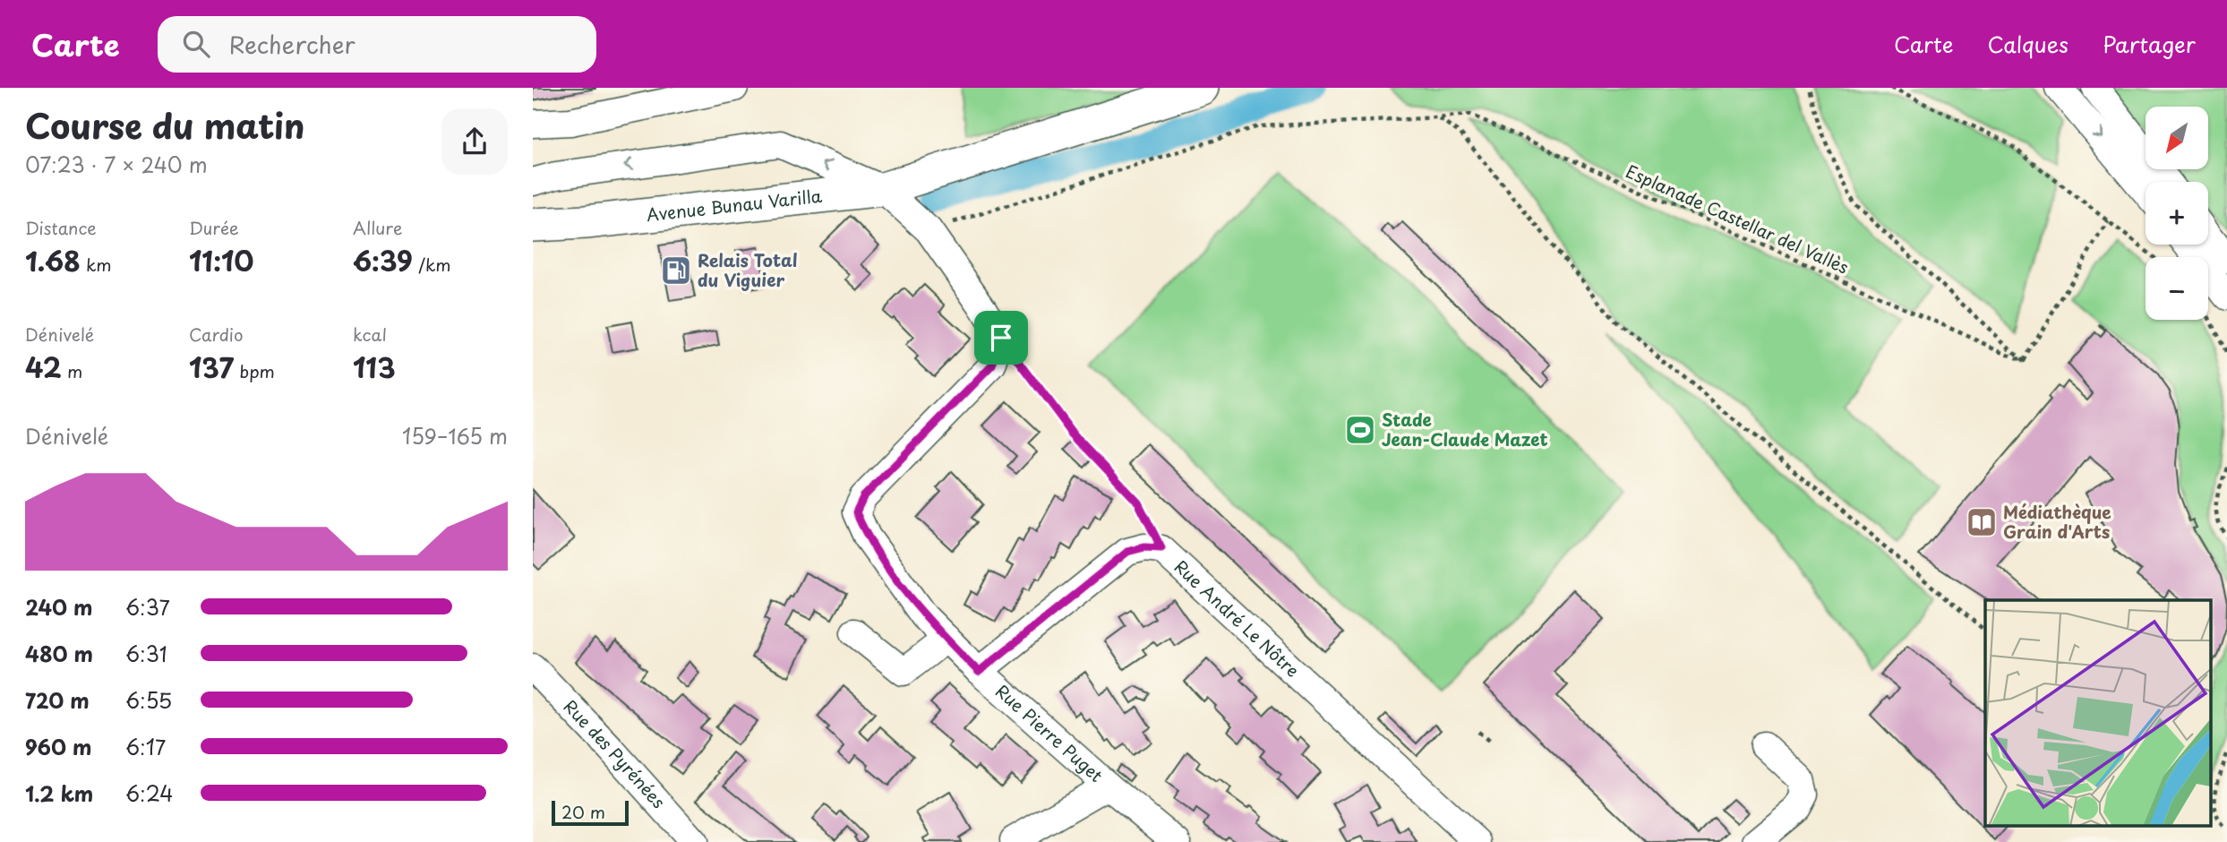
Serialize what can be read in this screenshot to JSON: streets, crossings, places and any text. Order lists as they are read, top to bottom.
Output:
{
  "streets": {
    "main road": ["Avenue Bunau Varilla"],
    "street": ["Rue André Le Nôtre", "Rue Pierre Puget", "Rue des Pyrénées"],
    "path": ["Esplanade Castellar del Vallès"]
  },
  "crossings": [
    ["Rue André Le Nôtre", "Rue Pierre Puget"]
  ],
  "places": {
    "fuel station": ["Relais Total du Viguier"],
    "sports": ["Stade Jean-Claude Mazet"],
    "library": ["Médiathèque Grain d'Arts"]
  },
  "scale_bar": "20 m",
  "north": "bottom left",
  "page": {
    "header": "Carte",
    "search": "Rechercher",
    "nav": ["Carte", "Calques", "Partager"],
    "heading": ["Course du matin", "07:23 · 7 × 240 m"],
    "map_buttons": ["+", "−"],
    "stats": [
      ["Distance", "1.68 km"],
      ["Durée", "11:10"],
      ["Allure", "6:39 /km"],
      ["Dénivelé", "42 m"],
      ["Cardio", "137 bpm"],
      ["kcal", "113"]
    ],
    "chart": ["Dénivelé", "159–165 m"],
    "list": [
      {
        "name": "240 m",
        "note": "6:37"
      },
      {
        "name": "480 m",
        "note": "6:31"
      },
      {
        "name": "720 m",
        "note": "6:55"
      },
      {
        "name": "960 m",
        "note": "6:17"
      },
      {
        "name": "1.2 km",
        "note": "6:24"
      }
    ],
    "scale": "20 m"
  }
}
